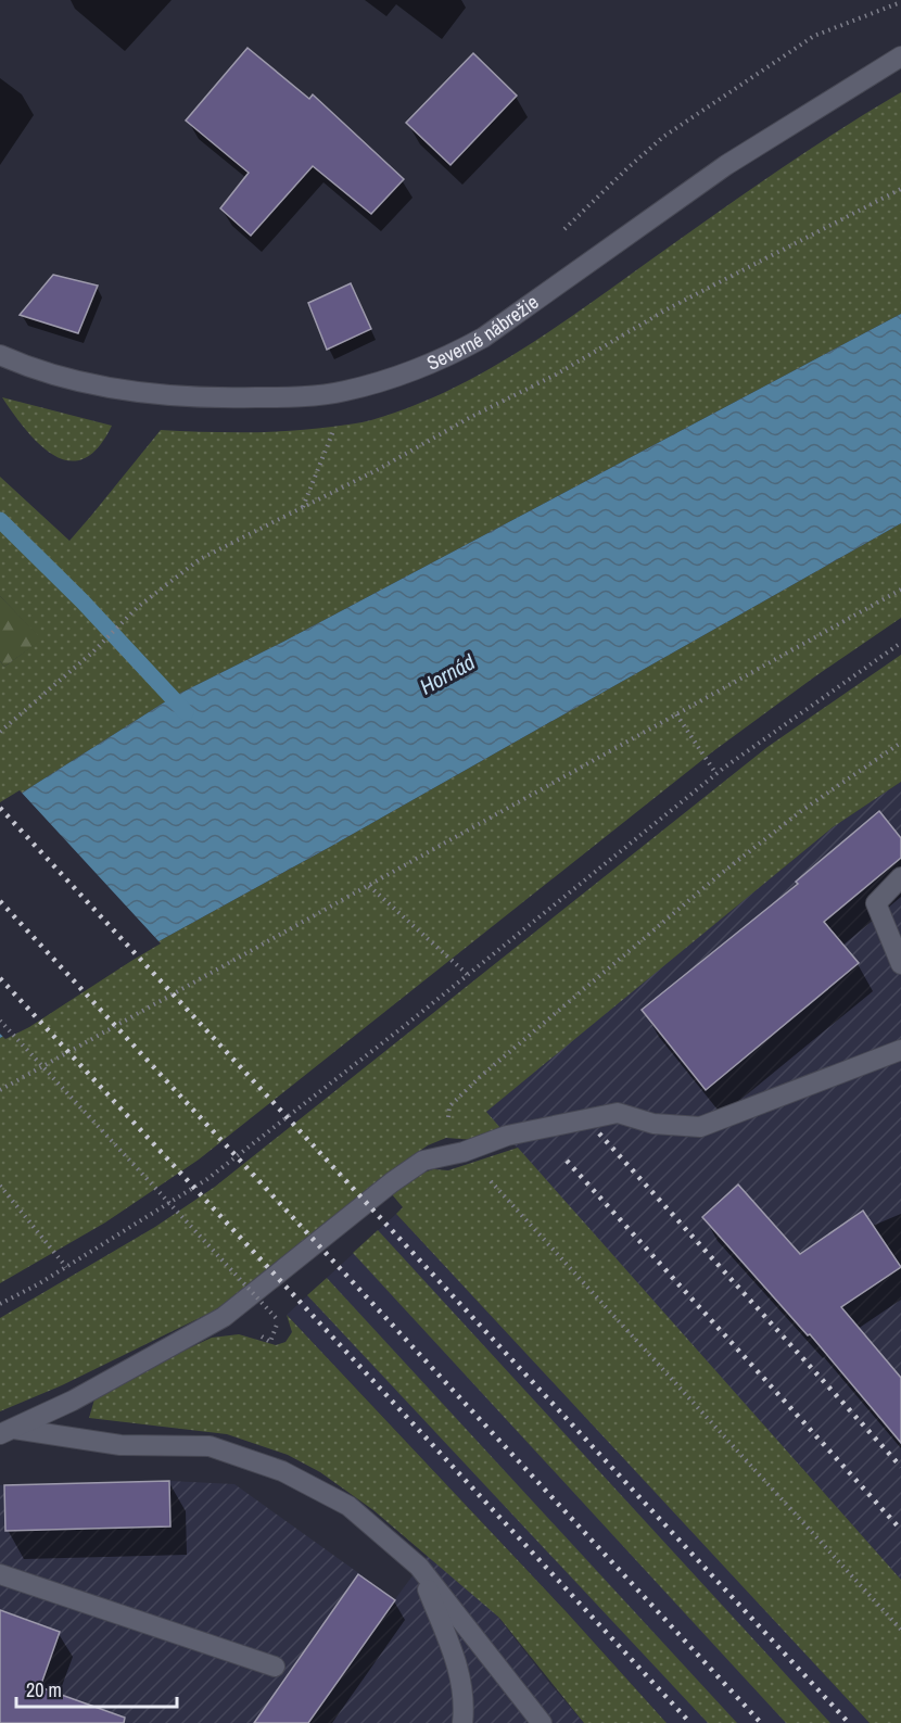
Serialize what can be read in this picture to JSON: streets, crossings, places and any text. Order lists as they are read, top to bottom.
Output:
{
  "streets": {
    "street": ["Severné nábrežie"]
  },
  "water": ["Hornád"],
  "scale_bar": "20 m"
}
